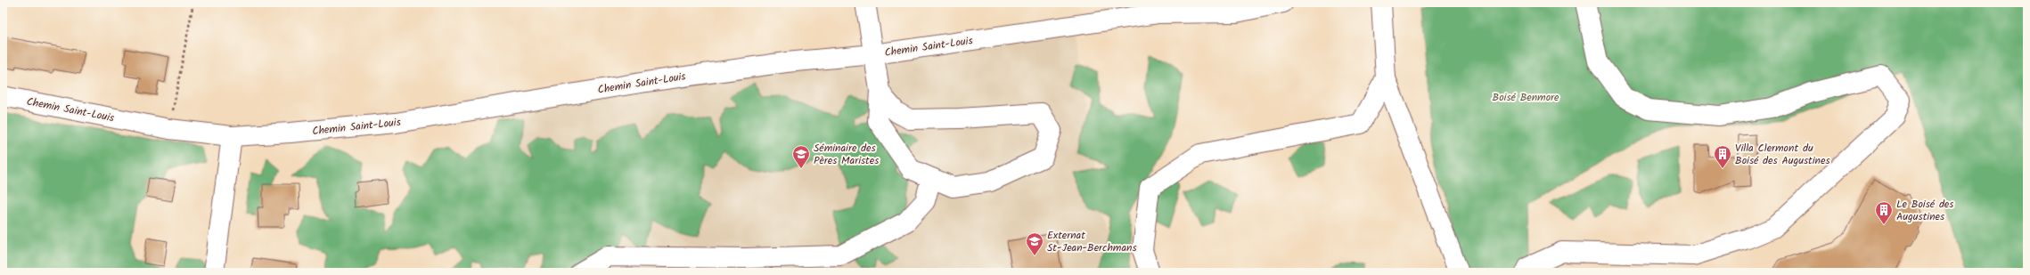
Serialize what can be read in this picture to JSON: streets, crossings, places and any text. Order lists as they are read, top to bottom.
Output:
{
  "streets": {
    "street": ["Chemin Saint-Louis"]
  },
  "parks": ["Boisé Benmore"],
  "places": {
    "school or university": ["Séminaire des Pères Maristes", "Externat St-Jean-Berchmans"],
    "building": ["Villa Clermont du Boisé des Augustines", "Le Boisé des Augustines"]
  }
}
